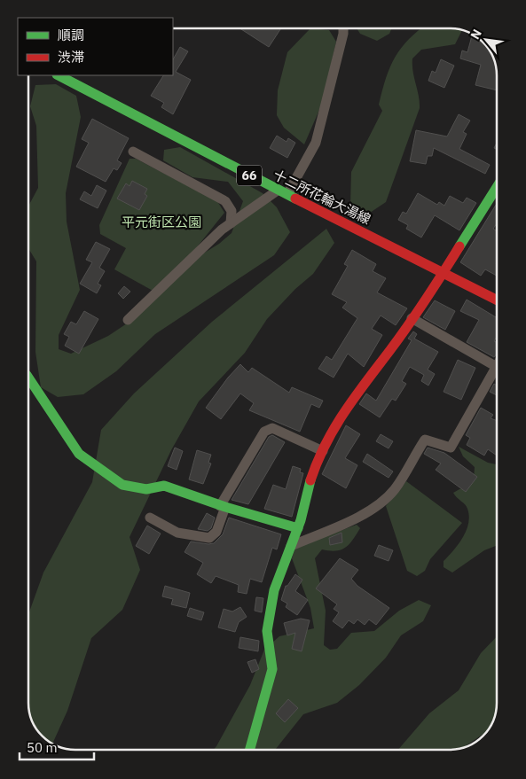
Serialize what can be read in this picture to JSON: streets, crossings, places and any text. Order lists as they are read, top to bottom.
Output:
{
  "streets": {
    "street": ["66", "十二所花輪大湯線"]
  },
  "parks": ["平元街区公園"],
  "legend": ["順調", "渋滞"],
  "scale_bar": "50 m",
  "north": "top left"
}
